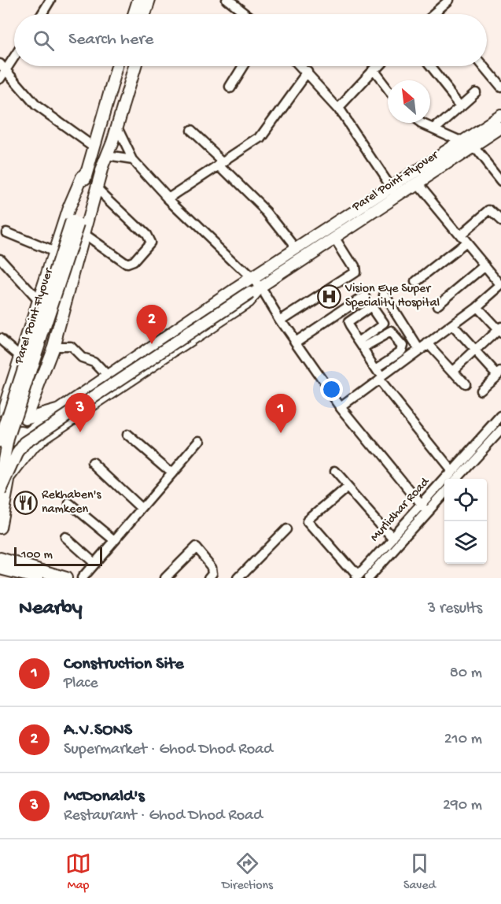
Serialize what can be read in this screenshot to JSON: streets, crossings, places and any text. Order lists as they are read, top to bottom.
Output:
{
  "streets": {
    "main road": ["Parel Point Flyover"],
    "street": ["Murlidhar Road"]
  },
  "places": {
    "hospital": ["Vision Eye Super Speciality Hospital"],
    "restaurant": ["Rekhaben's namkeen"]
  },
  "scale_bar": "100 m",
  "north": "top left",
  "page": {
    "search": "Search here",
    "pins": ["2", "3", "1"],
    "scale": "100 m",
    "heading": ["Nearby", "3 results"],
    "list": [
      {
        "mark": "1",
        "name": "Construction Site",
        "note": "Place",
        "value": "80 m"
      },
      {
        "mark": "2",
        "name": "A.V.SONS",
        "note": "Supermarket · Ghod Dhod Road",
        "value": "210 m"
      },
      {
        "mark": "3",
        "name": "McDonald's",
        "note": "Restaurant · Ghod Dhod Road",
        "value": "290 m"
      }
    ],
    "nav": ["Map", "Directions", "Saved"]
  }
}
